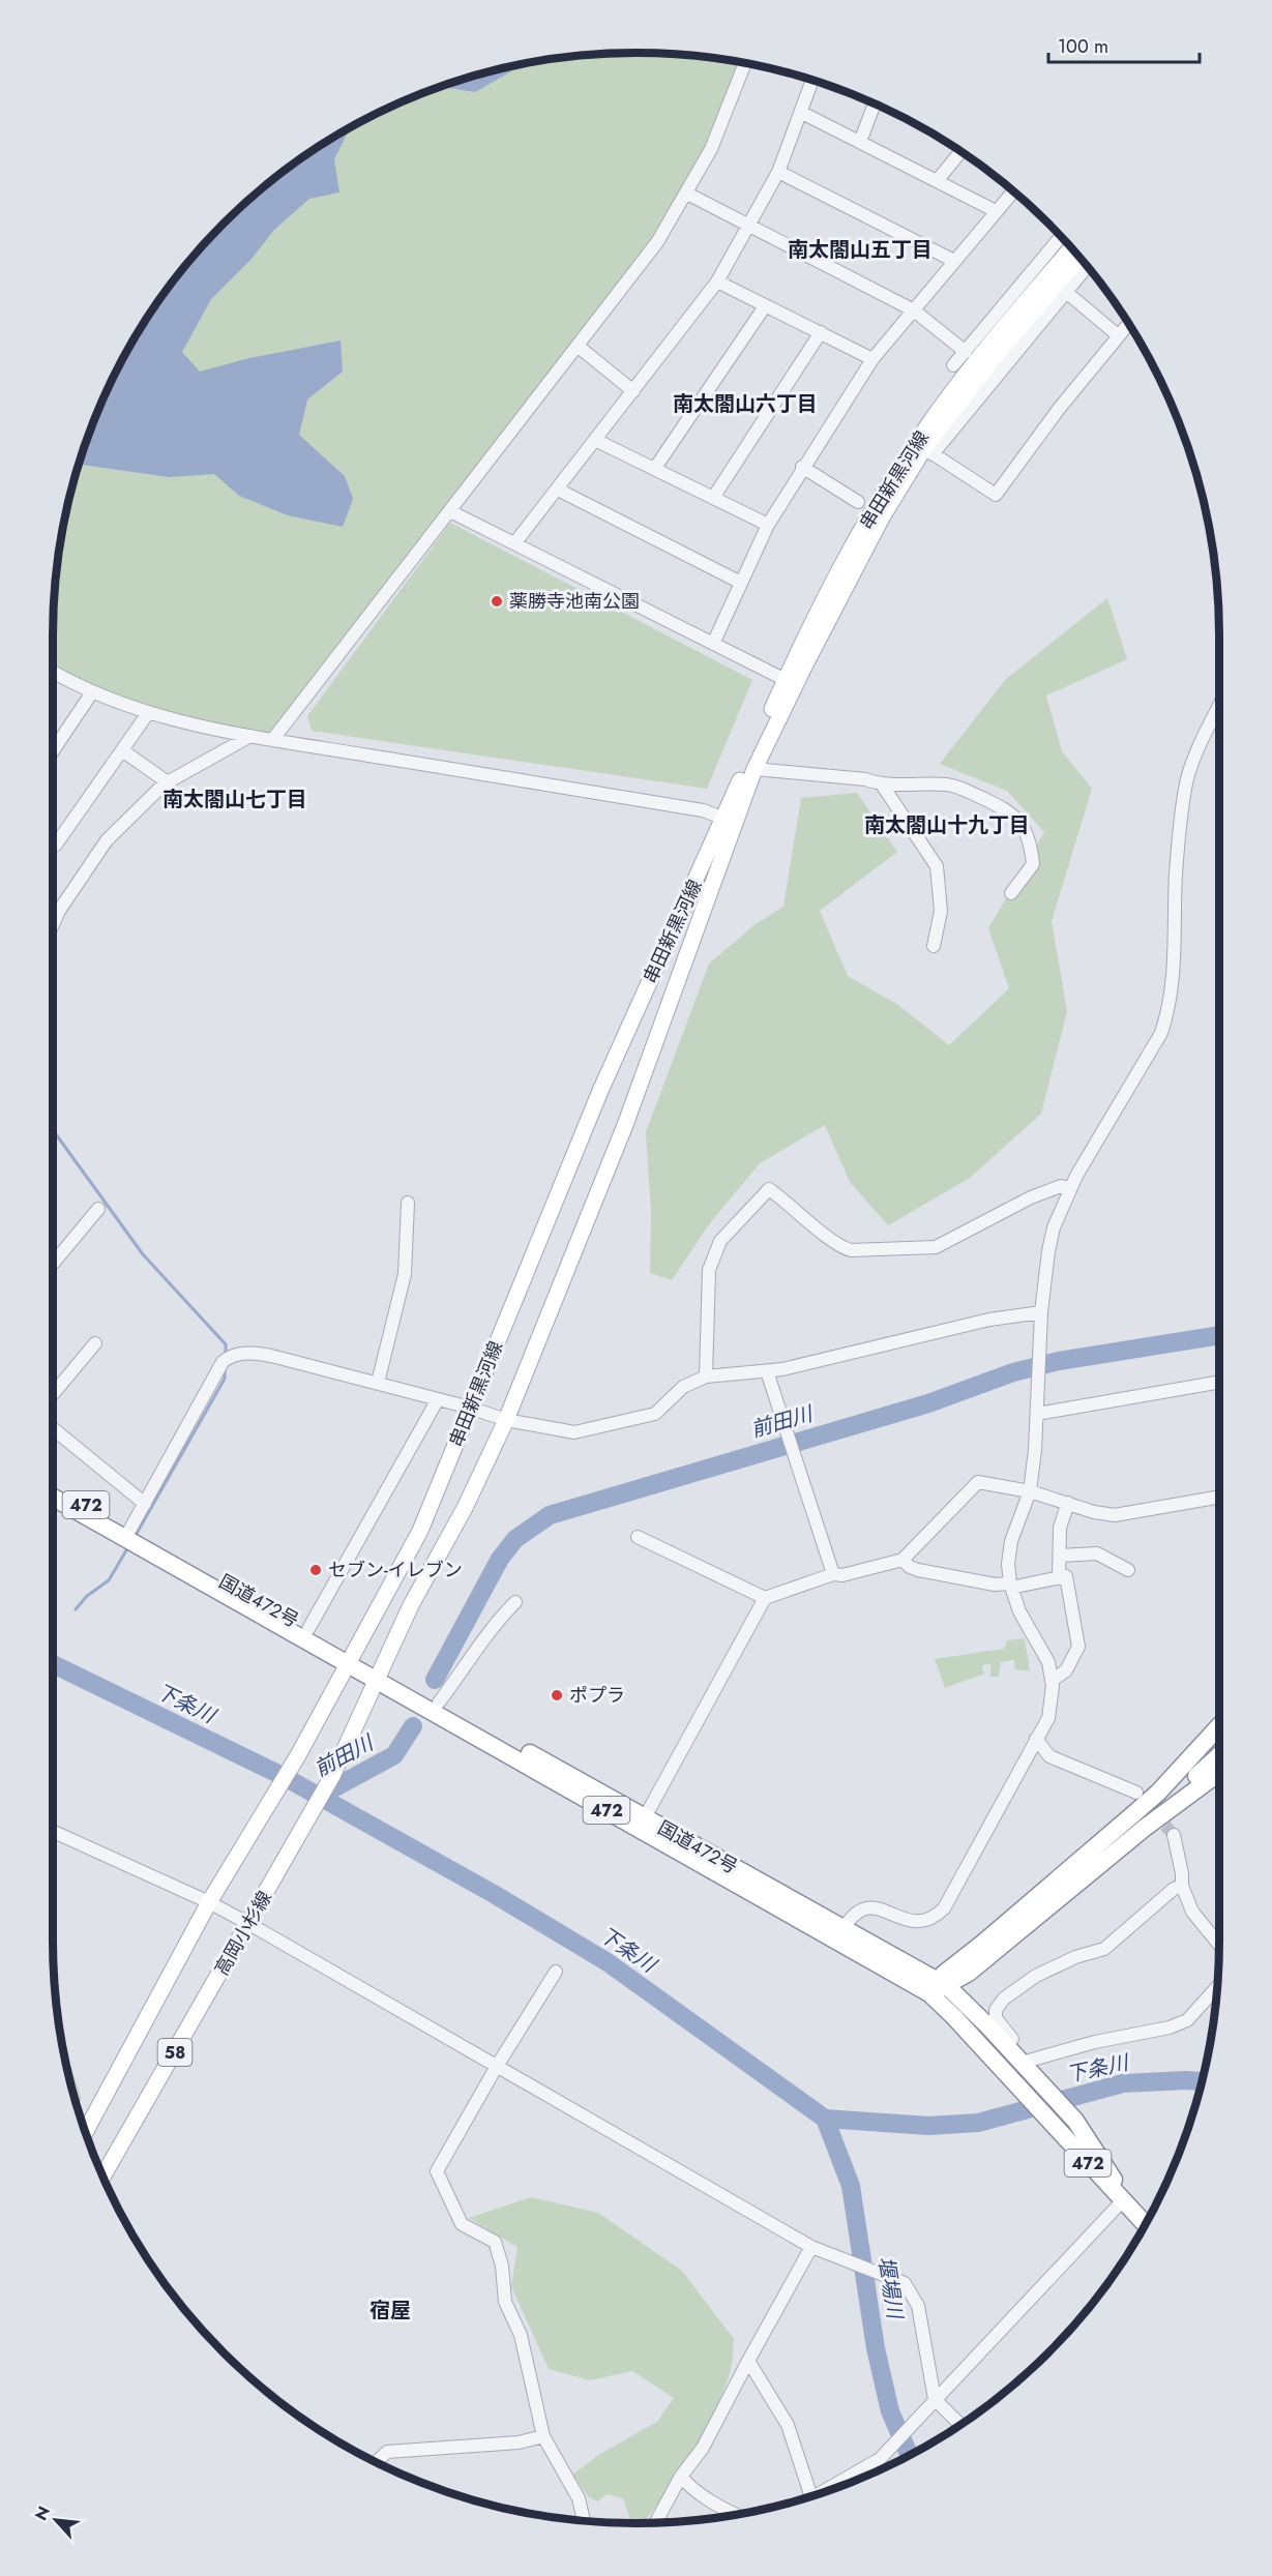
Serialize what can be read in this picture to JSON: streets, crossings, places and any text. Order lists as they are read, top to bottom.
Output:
{
  "streets": {
    "highway": ["472", "国道472号"],
    "main road": ["串田新黒河線", "高岡小杉線", "58"]
  },
  "crossings": [
    ["串田新黒河線", "国道472号"],
    ["串田新黒河線", "高岡小杉線"],
    ["串田新黒河線", "58"],
    ["国道472号", "高岡小杉線"],
    ["国道472号", "58"]
  ],
  "districts": [
    "南太閤山五丁目",
    "南太閤山六丁目",
    "南太閤山七丁目",
    "南太閤山十九丁目",
    "宿屋"
  ],
  "water": ["前田川", "下条川", "堰場川"],
  "places": ["薬勝寺池南公園", "セブン-イレブン", "ポプラ"],
  "scale_bar": "100 m",
  "north": "top left"
}
